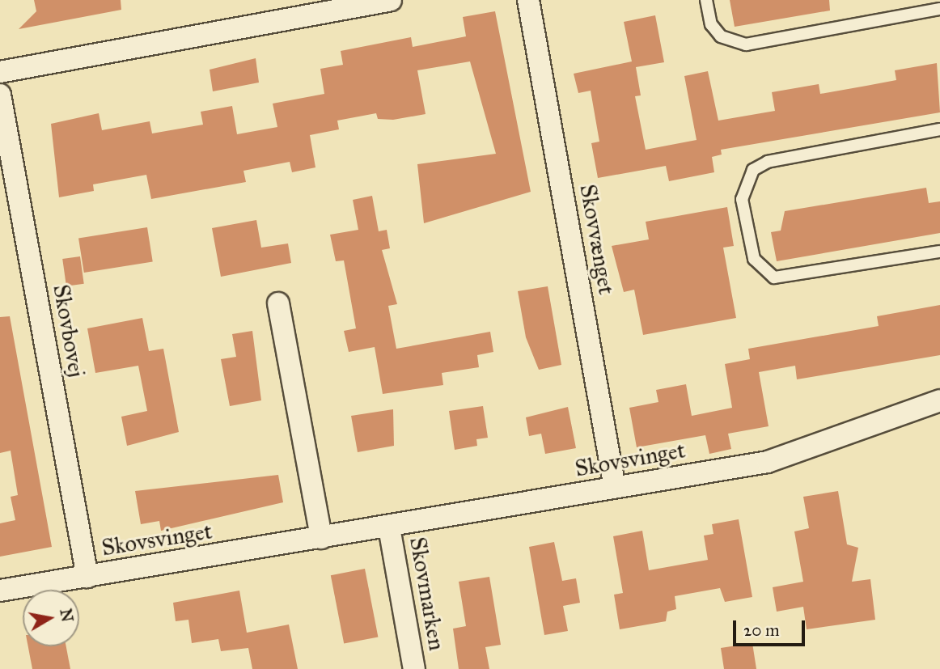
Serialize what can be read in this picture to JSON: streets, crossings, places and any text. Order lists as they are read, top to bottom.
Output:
{
  "streets": {
    "street": [
      "Skovvænget",
      "Skovbovej",
      "Skovsvinget",
      "Skovmarken"
    ]
  },
  "crossings": [
    ["Skovvænget", "Skovsvinget"],
    ["Skovbovej", "Skovsvinget"],
    ["Skovsvinget", "Skovmarken"]
  ],
  "scale_bar": "20 m",
  "north": "right"
}
